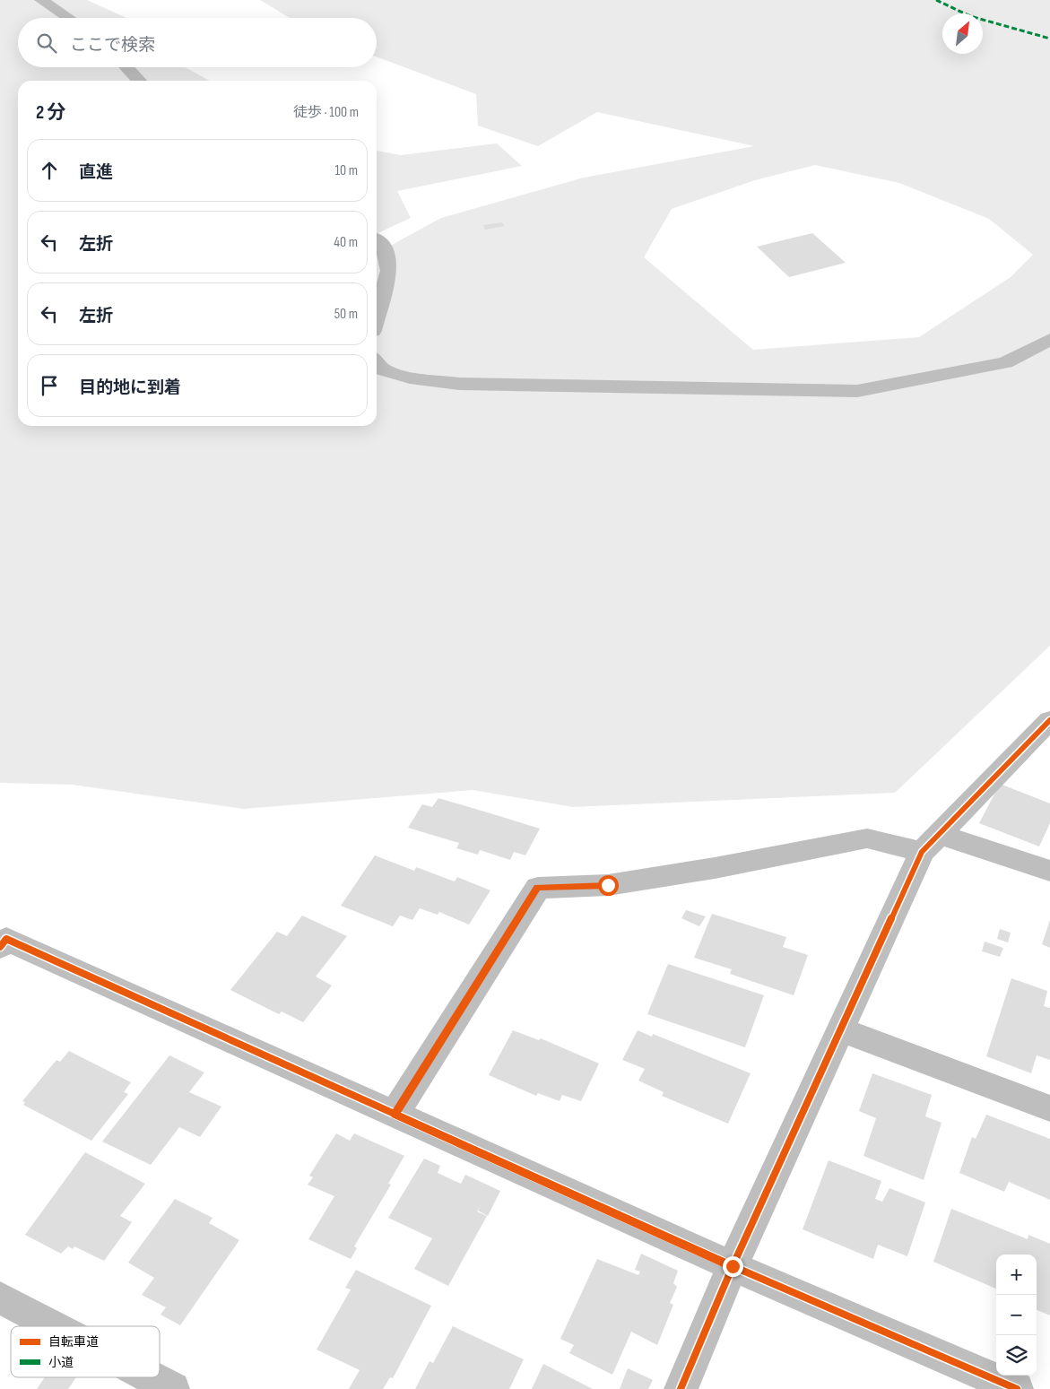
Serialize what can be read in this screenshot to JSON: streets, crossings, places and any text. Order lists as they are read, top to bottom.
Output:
{
  "legend": ["自転車道", "小道"],
  "north": "top right",
  "page": {
    "search": "ここで検索",
    "heading": ["2 分", "徒歩 · 100 m"],
    "list": [
      ["直進", "10 m"],
      ["左折", "40 m"],
      ["左折", "50 m"],
      "目的地に到着"
    ],
    "map_buttons": ["+", "−"]
  }
}
